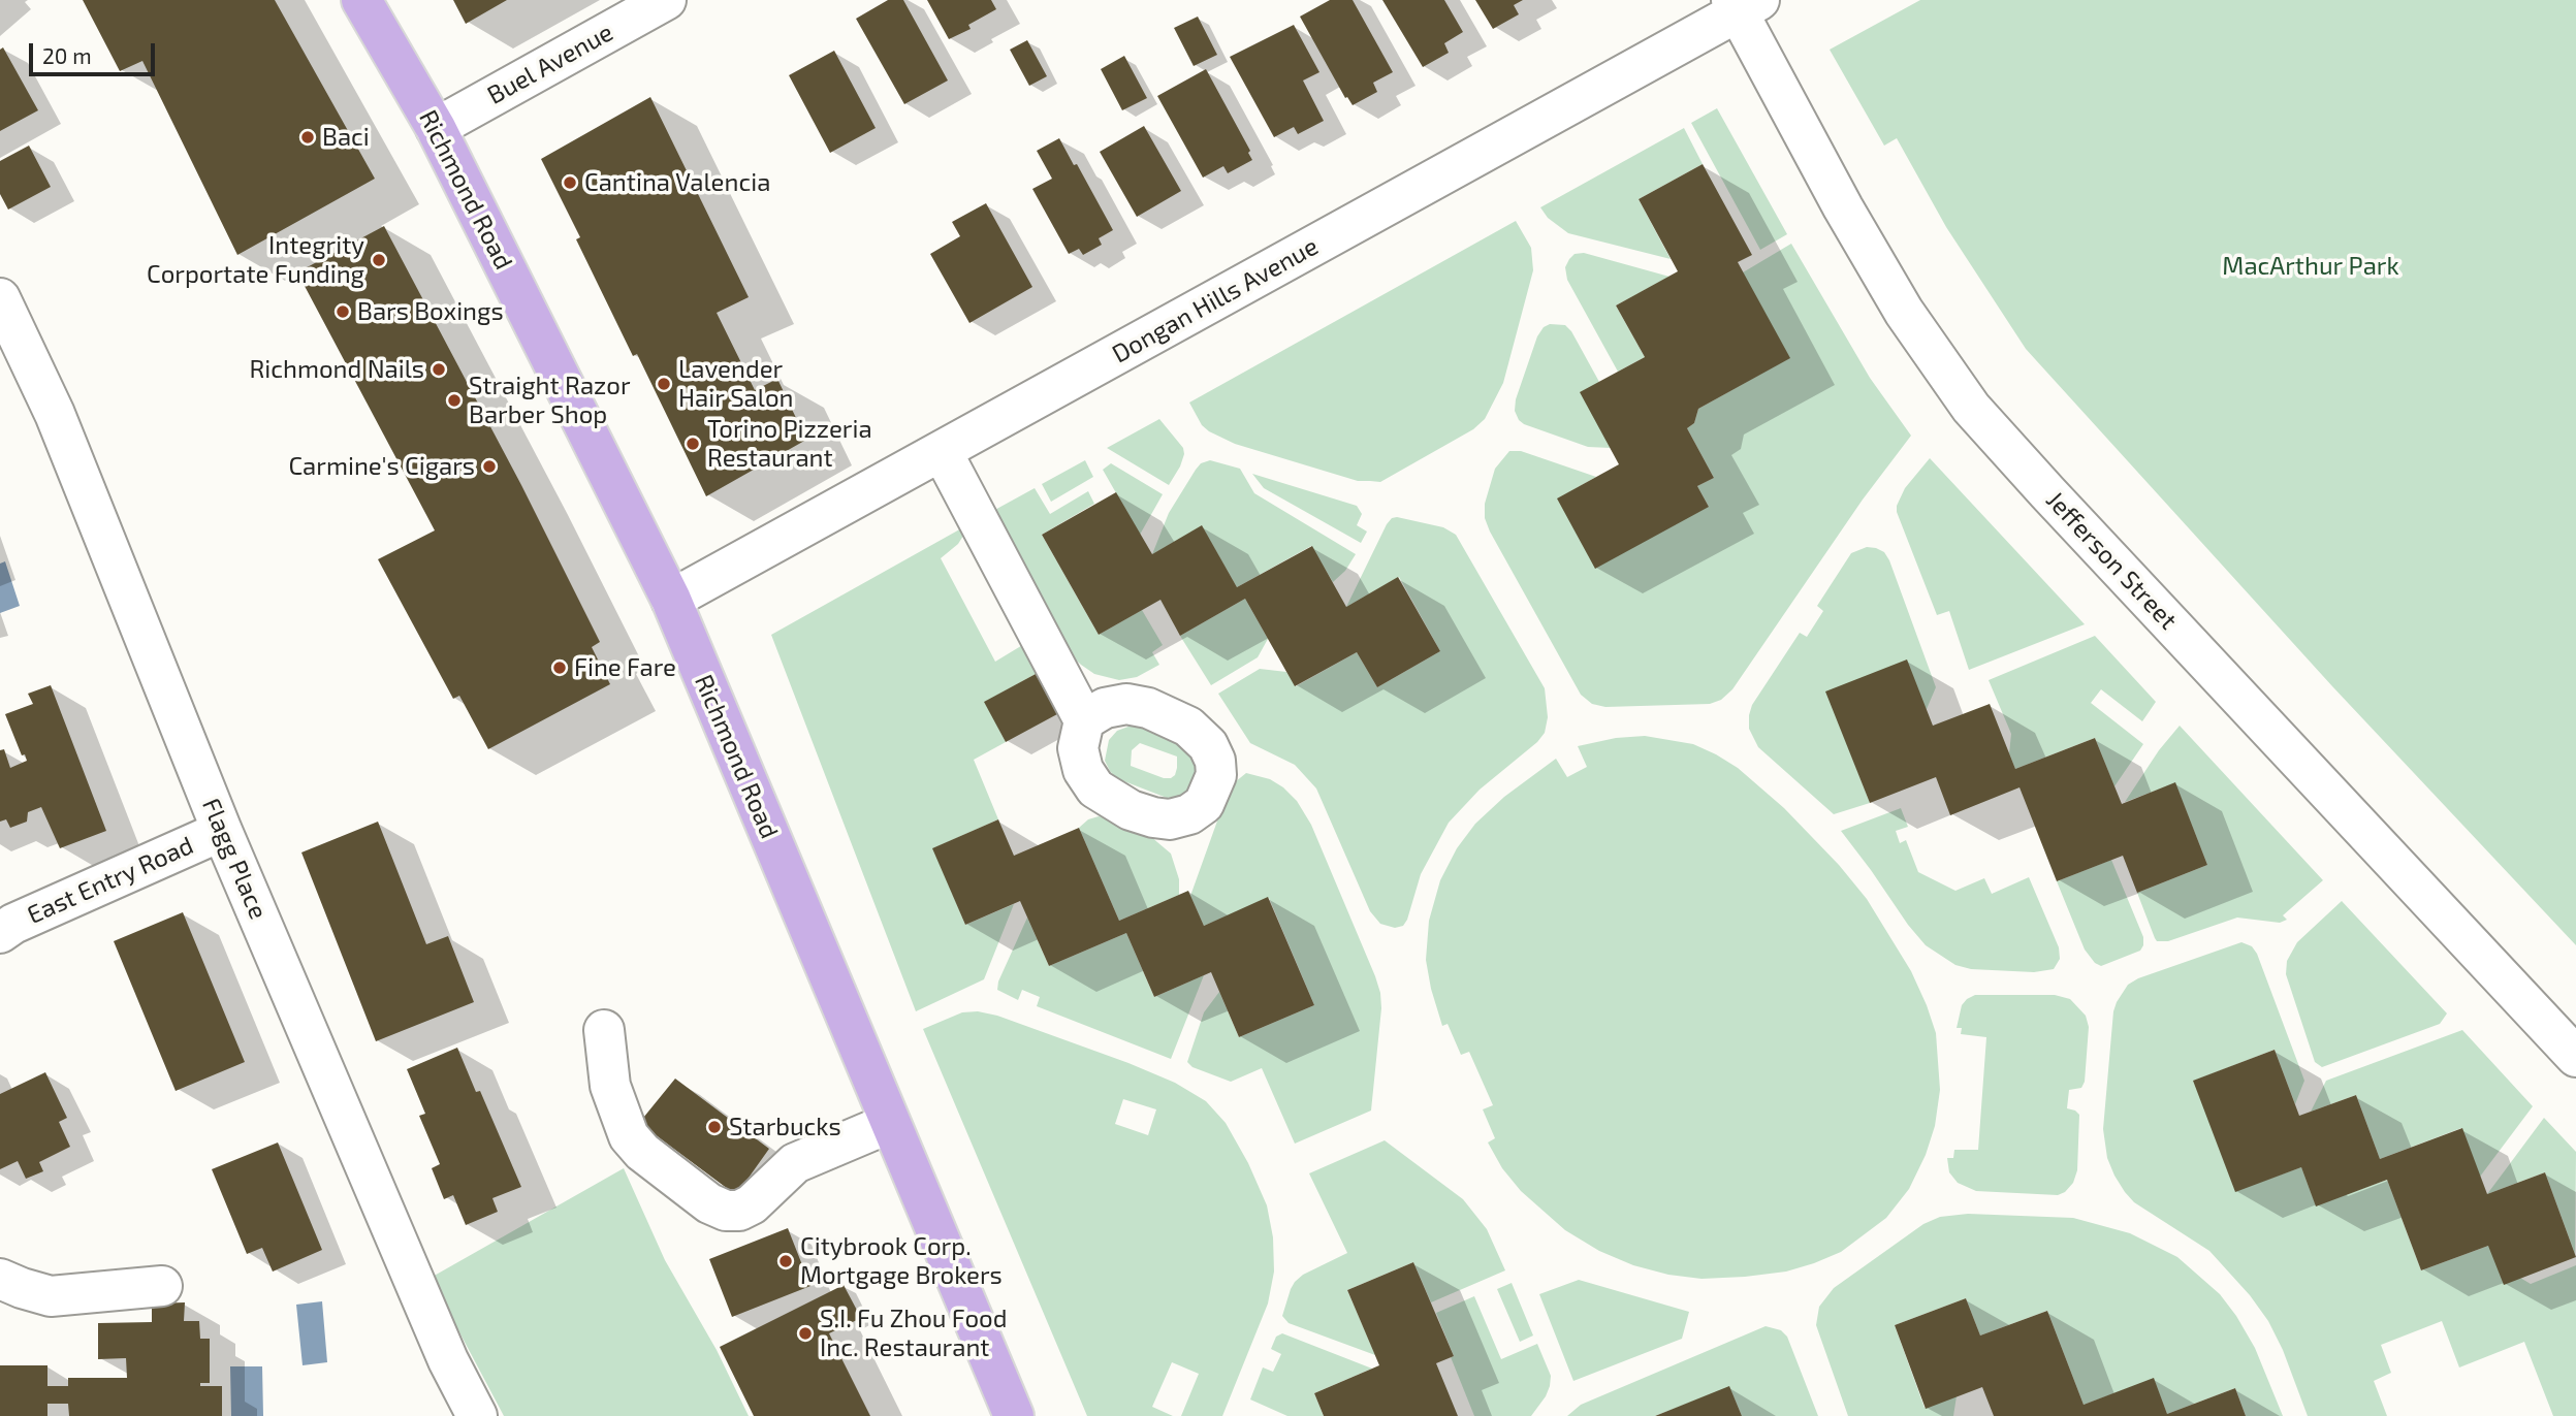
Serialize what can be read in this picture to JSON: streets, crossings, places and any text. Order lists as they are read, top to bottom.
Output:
{
  "streets": {
    "main road": ["Richmond Road"],
    "street": [
      "Buel Avenue",
      "Dongan Hills Avenue",
      "Jefferson Street",
      "Flagg Place",
      "East Entry Road"
    ]
  },
  "crossings": [
    ["Buel Avenue", "Richmond Road"],
    ["Richmond Road", "Dongan Hills Avenue"],
    ["Dongan Hills Avenue", "Jefferson Street"],
    ["Flagg Place", "East Entry Road"]
  ],
  "parks": ["MacArthur Park"],
  "places": [
    "Baci",
    "Cantina Valencia",
    "Integrity Corportate Funding",
    "Bars Boxings",
    "Richmond Nails",
    "Lavender Hair Salon",
    "Straight Razor Barber Shop",
    "Torino Pizzeria Restaurant",
    "Carmine's Cigars",
    "Fine Fare",
    "Starbucks",
    "Citybrook Corp. Mortgage Brokers",
    "S.I. Fu Zhou Food Inc. Restaurant"
  ],
  "scale_bar": "20 m"
}
